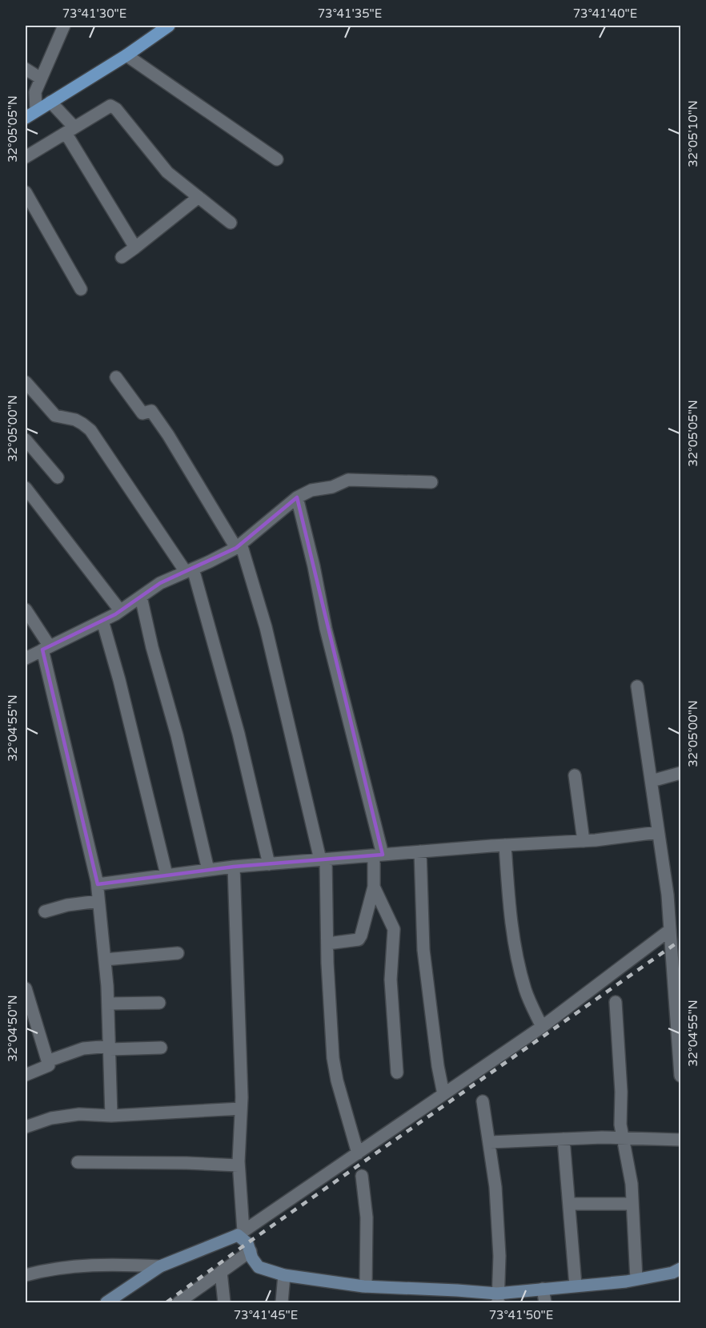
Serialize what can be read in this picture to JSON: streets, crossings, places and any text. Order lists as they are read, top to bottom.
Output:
{
  "coordinates": [
    "73°41'30\"E",
    "73°41'35\"E",
    "73°41'40\"E",
    "32°05'05\"N",
    "32°05'10\"N",
    "32°05'00\"N",
    "32°04'55\"N",
    "32°04'50\"N",
    "73°41'45\"E",
    "73°41'50\"E"
  ]
}
